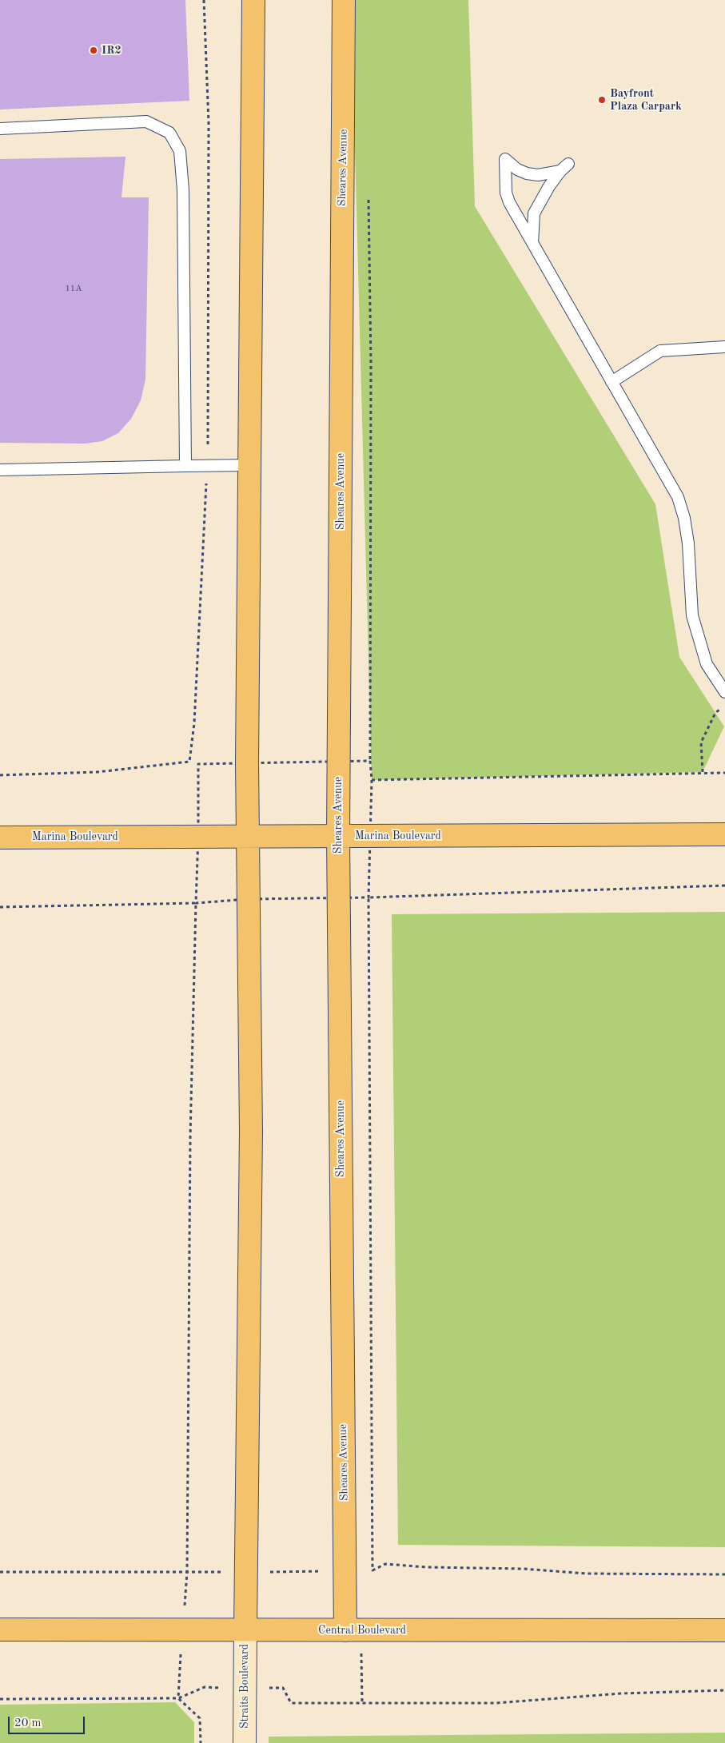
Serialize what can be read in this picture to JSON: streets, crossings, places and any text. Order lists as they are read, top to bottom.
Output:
{
  "streets": {
    "main road": [
      "Sheares Avenue",
      "Marina Boulevard",
      "Central Boulevard",
      "Straits Boulevard"
    ]
  },
  "crossings": [
    ["Sheares Avenue", "Marina Boulevard"],
    ["Sheares Avenue", "Central Boulevard"],
    ["Central Boulevard", "Straits Boulevard"]
  ],
  "places": ["IR2", "Bayfront Plaza Carpark"],
  "house_numbers": ["11A"],
  "scale_bar": "20 m"
}
